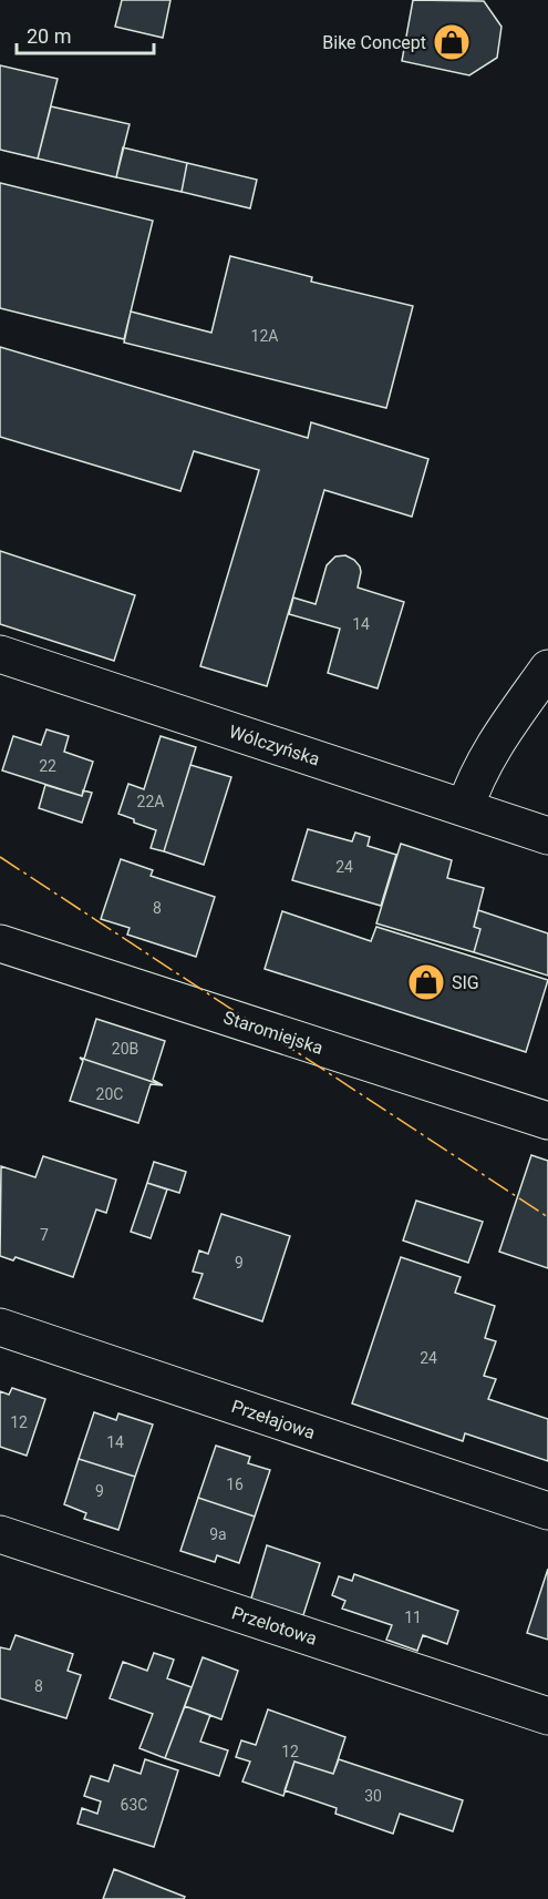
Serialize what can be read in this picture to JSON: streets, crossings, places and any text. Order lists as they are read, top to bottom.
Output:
{
  "streets": {
    "street": [
      "Wólczyńska",
      "Staromiejska",
      "Przełajowa",
      "Przelotowa"
    ]
  },
  "places": {
    "shop": ["Bike Concept", "SIG"]
  },
  "house_numbers": [
    "12A",
    "14",
    "22",
    "22A",
    "24",
    "8",
    "20B",
    "20C",
    "7",
    "9",
    "24",
    "12",
    "14",
    "16",
    "9",
    "9a",
    "11",
    "8",
    "12",
    "30",
    "63C"
  ],
  "scale_bar": "20 m"
}
